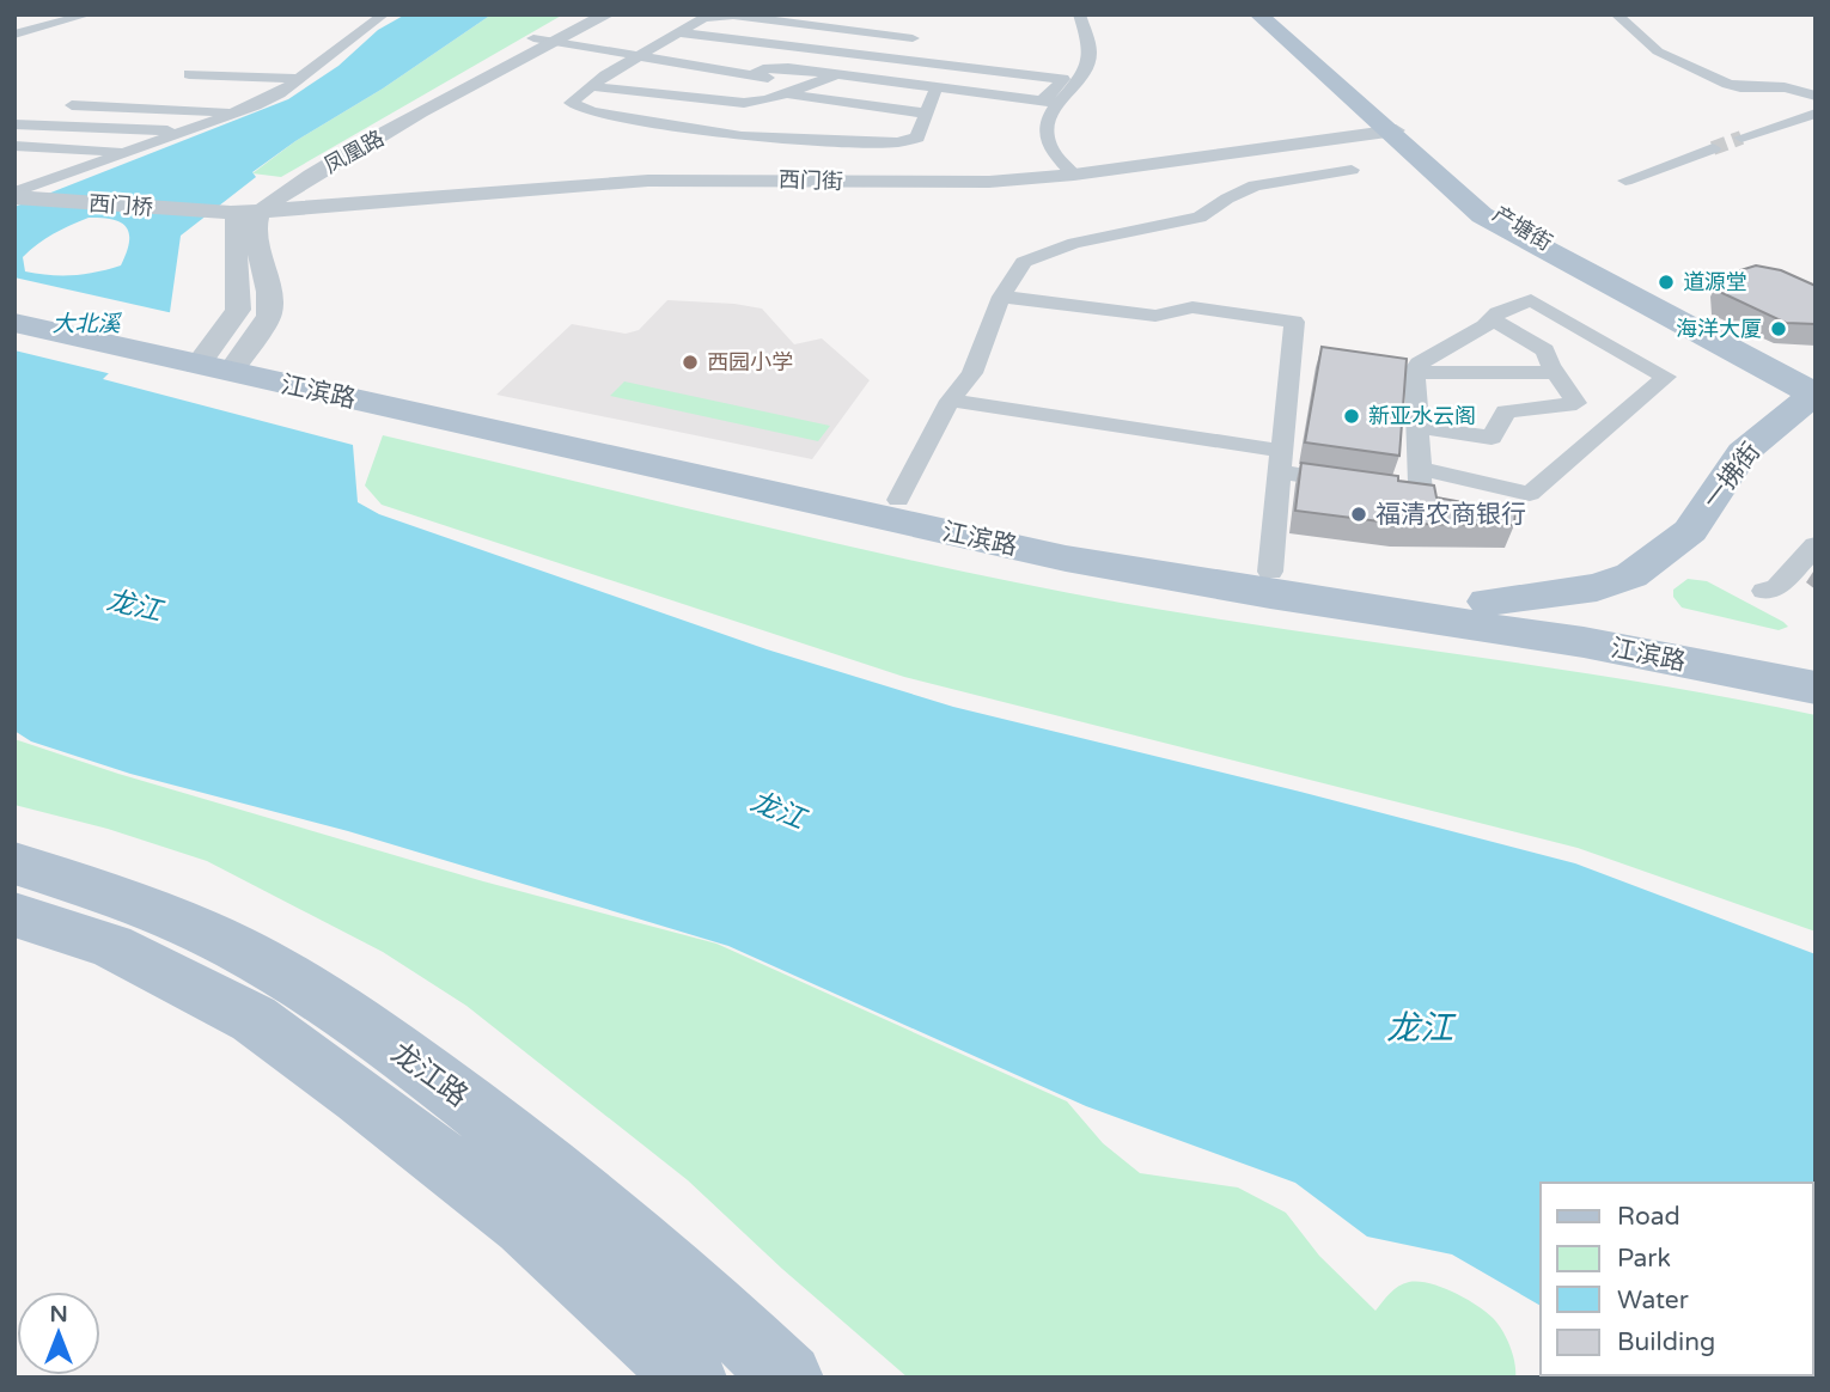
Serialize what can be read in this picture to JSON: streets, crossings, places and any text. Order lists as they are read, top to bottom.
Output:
{
  "streets": {
    "main road": [
      "产塘街",
      "江滨路",
      "一拂街",
      "龙江路"
    ],
    "street": ["凤凰路", "西门街", "西门桥"]
  },
  "crossings": [
    ["凤凰路", "西门街"],
    ["凤凰路", "西门桥"],
    ["西门街", "西门桥"],
    ["西门街", "产塘街"],
    ["产塘街", "一拂街"],
    ["江滨路", "一拂街"]
  ],
  "water": ["大北溪", "龙江"],
  "places": [
    "道源堂",
    "海洋大厦",
    "西园小学",
    "新亚水云阁",
    "福清农商银行"
  ],
  "legend": [
    "Road",
    "Park",
    "Water",
    "Building"
  ],
  "north": "top"
}
